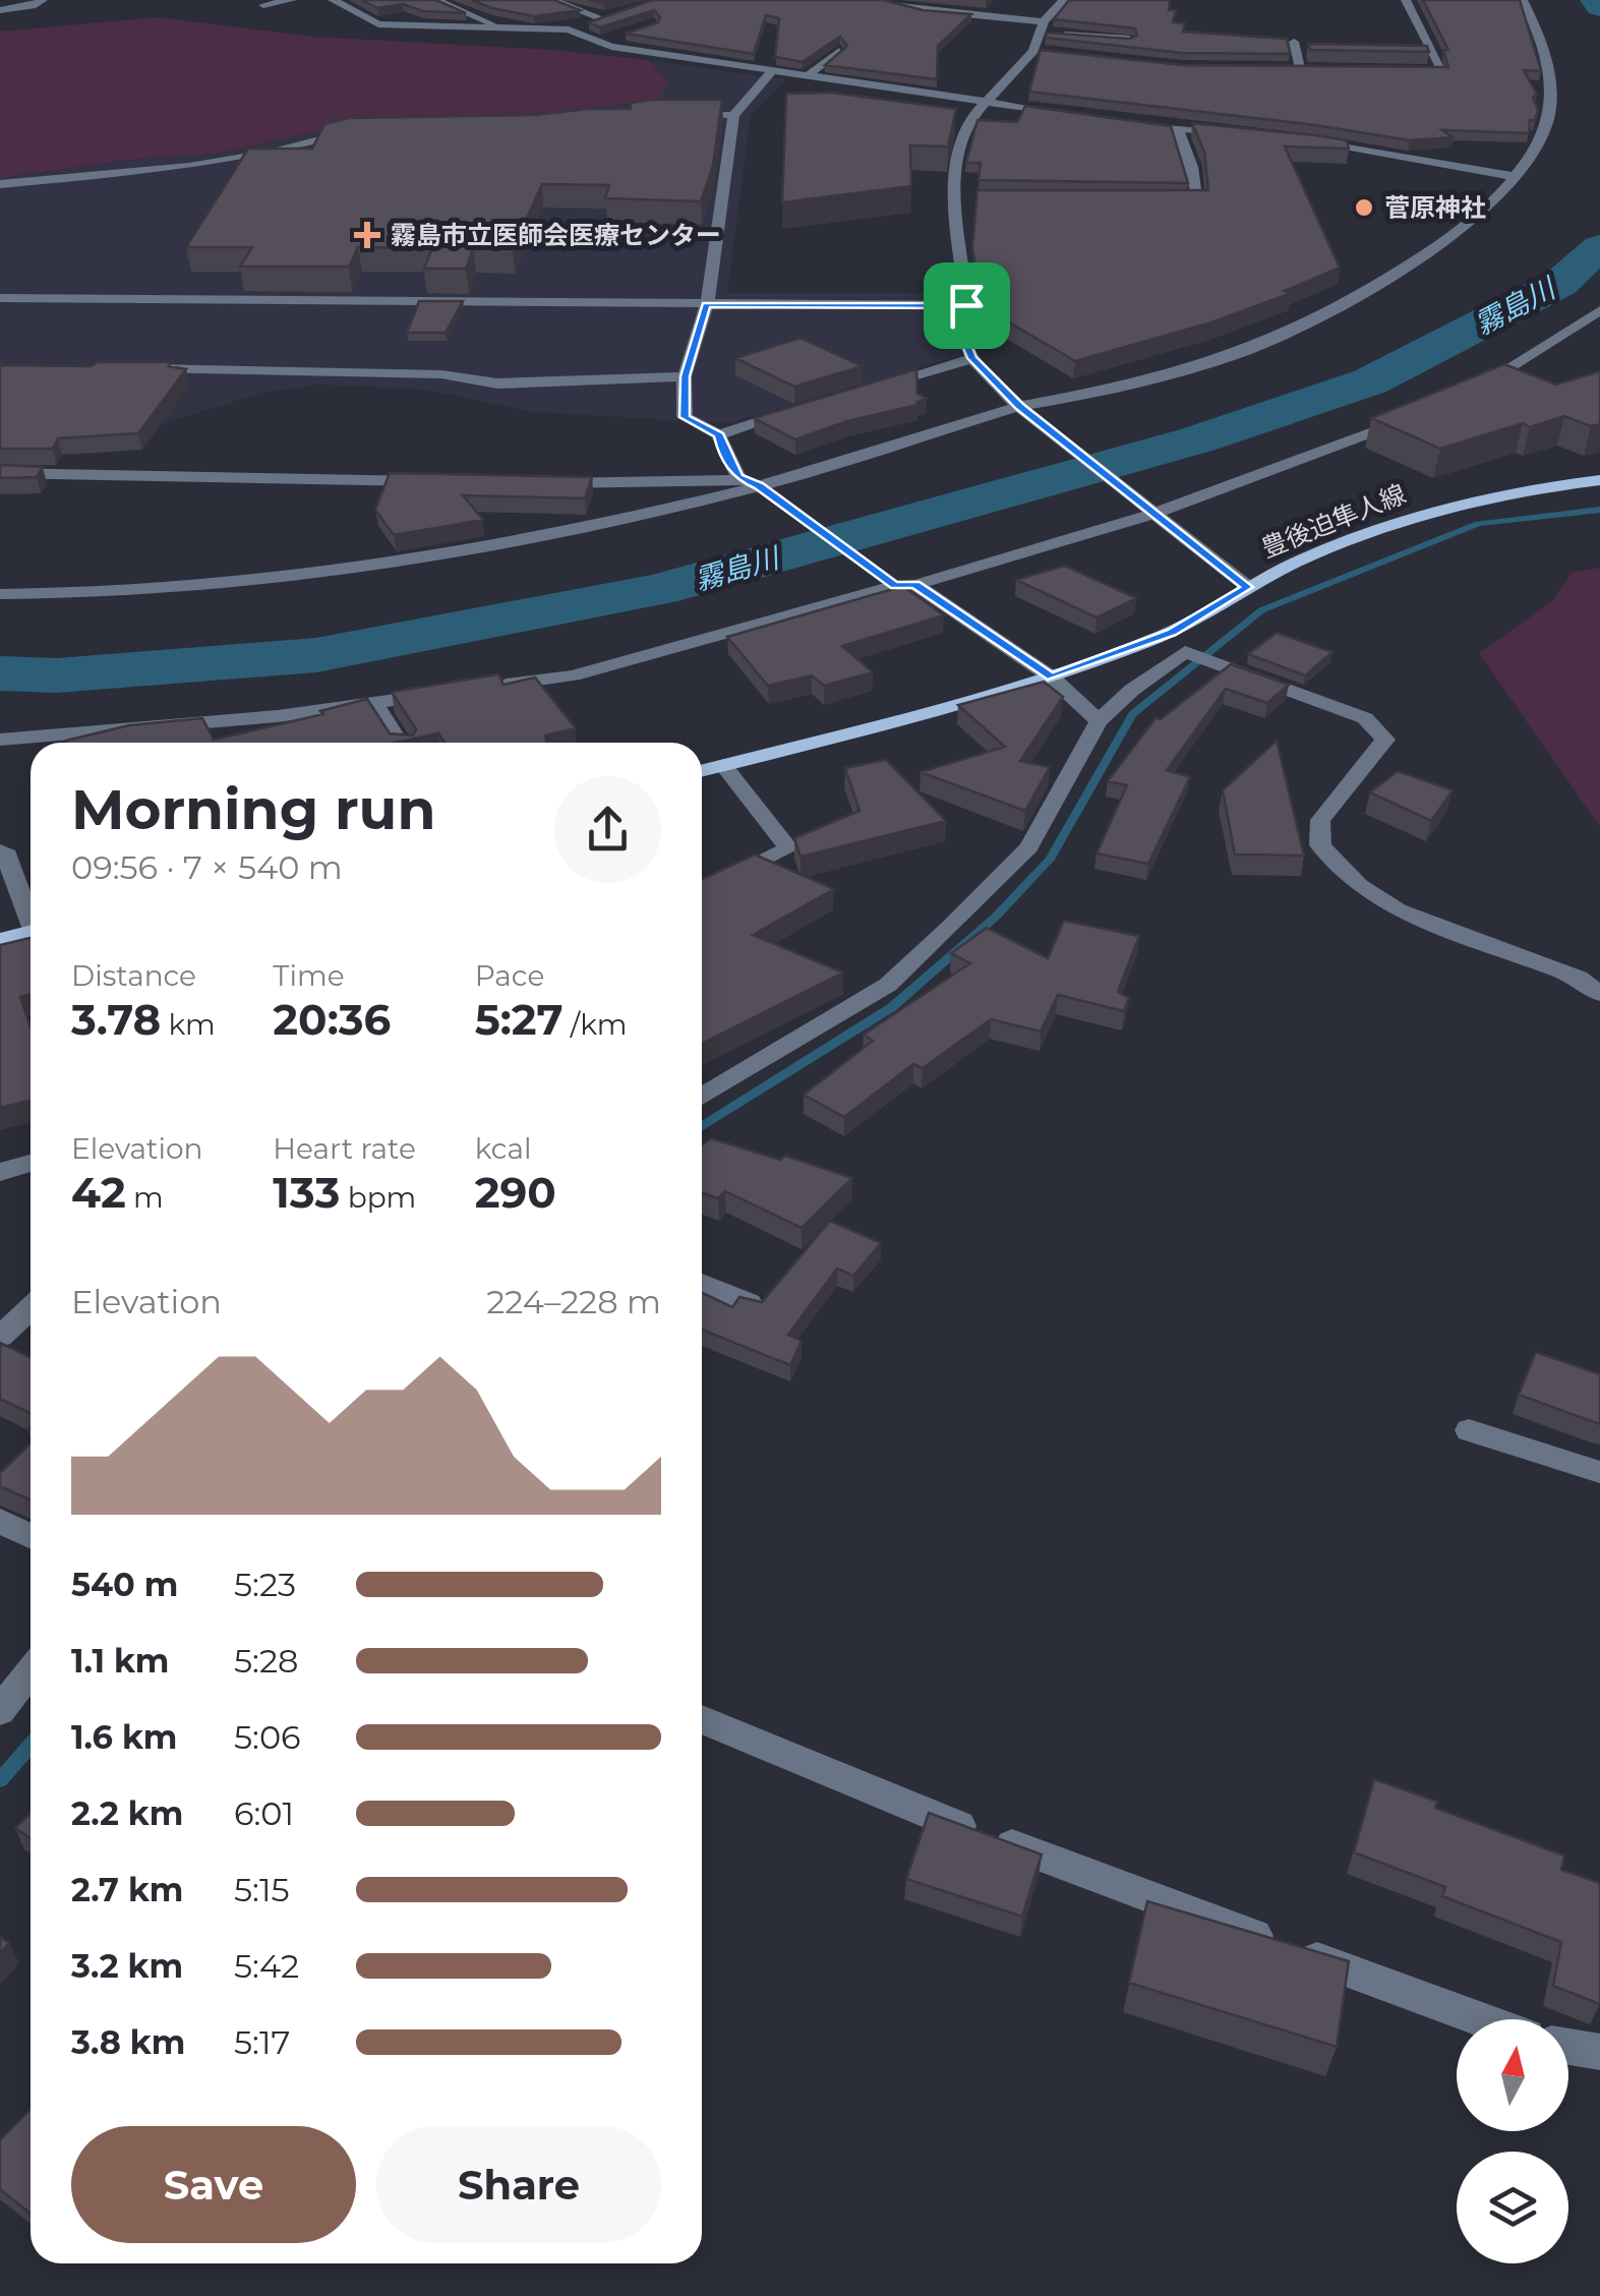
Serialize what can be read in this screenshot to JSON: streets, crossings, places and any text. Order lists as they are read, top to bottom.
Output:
{
  "streets": {
    "main road": ["豊後迫隼人線"]
  },
  "water": ["霧島川"],
  "places": {
    "other": ["菅原神社"],
    "health": ["霧島市立医師会医療センター"]
  },
  "north": "top",
  "page": {
    "heading": ["Morning run", "09:56 · 7 × 540 m"],
    "stats": [
      ["Distance", "3.78 km"],
      ["Time", "20:36"],
      ["Pace", "5:27 /km"],
      ["Elevation", "42 m"],
      ["Heart rate", "133 bpm"],
      ["kcal", "290"]
    ],
    "chart": ["Elevation", "224–228 m"],
    "list": [
      {
        "name": "540 m",
        "note": "5:23"
      },
      {
        "name": "1.1 km",
        "note": "5:28"
      },
      {
        "name": "1.6 km",
        "note": "5:06"
      },
      {
        "name": "2.2 km",
        "note": "6:01"
      },
      {
        "name": "2.7 km",
        "note": "5:15"
      },
      {
        "name": "3.2 km",
        "note": "5:42"
      },
      {
        "name": "3.8 km",
        "note": "5:17"
      }
    ],
    "buttons": ["Save", "Share"]
  }
}
